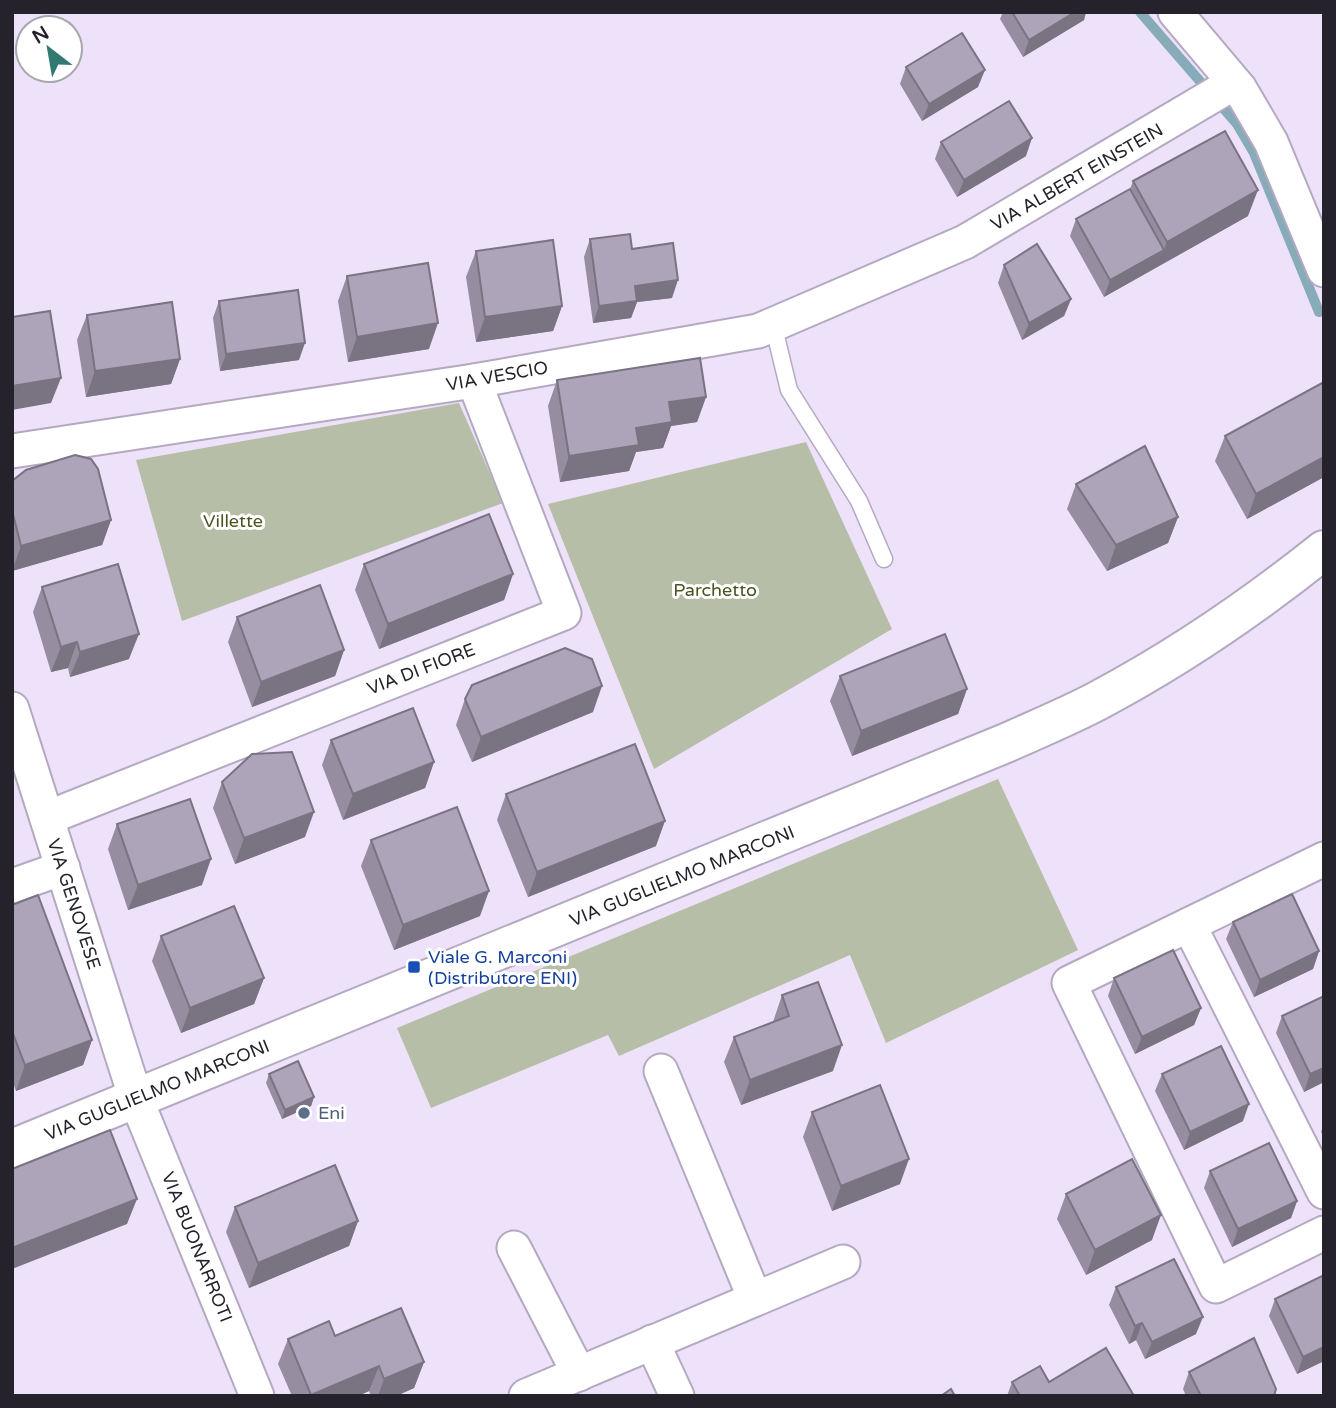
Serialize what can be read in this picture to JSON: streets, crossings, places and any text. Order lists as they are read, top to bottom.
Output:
{
  "streets": {
    "main road": ["VIA GUGLIELMO MARCONI"],
    "street": [
      "VIA ALBERT EINSTEIN",
      "VIA VESCIO",
      "VIA DI FIORE",
      "VIA GENOVESE",
      "VIA BUONARROTI"
    ]
  },
  "crossings": [
    ["VIA ALBERT EINSTEIN", "VIA VESCIO"],
    ["VIA VESCIO", "VIA DI FIORE"],
    ["VIA DI FIORE", "VIA GENOVESE"],
    ["VIA GUGLIELMO MARCONI", "VIA GENOVESE"],
    ["VIA GUGLIELMO MARCONI", "VIA BUONARROTI"],
    ["VIA GENOVESE", "VIA BUONARROTI"]
  ],
  "parks": ["Villette", "Parchetto"],
  "places": {
    "transit": ["Viale G. Marconi (Distributore ENI)"],
    "other": ["Eni"]
  },
  "north": "top left"
}
